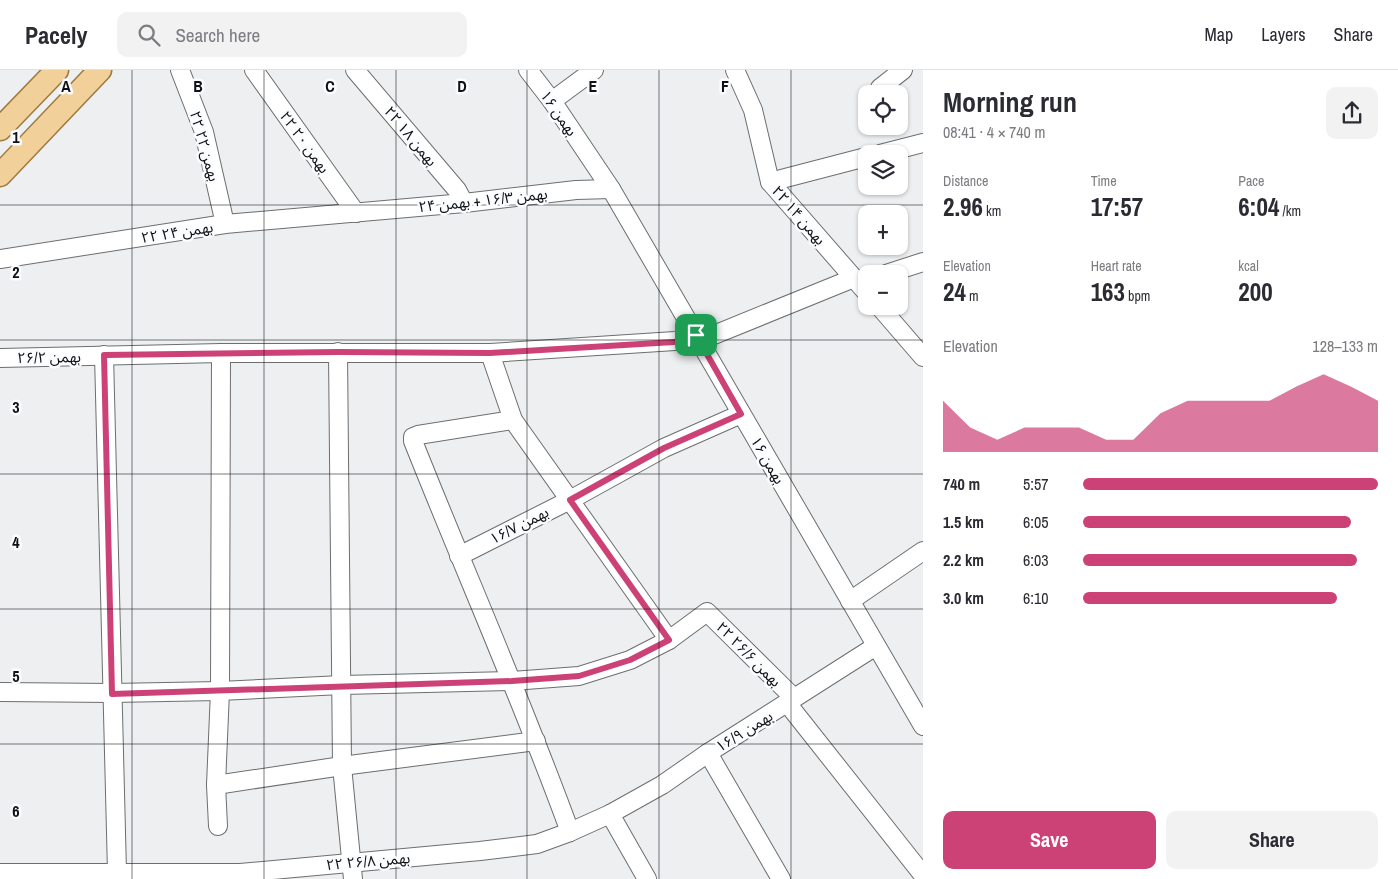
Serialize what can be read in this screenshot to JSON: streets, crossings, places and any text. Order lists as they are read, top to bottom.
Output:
{
  "streets": {
    "street": [
      "بهمن ۱۶",
      "۲۲ بهمن ۱۸",
      "۲۲ بهمن ۲۰",
      "۲۲ بهمن ۲۲",
      "بهمن ۱۶/۳ + بهمن ۲۴",
      "۲۲ بهمن ۱۴",
      "۲۲ بهمن ۲۴",
      "بهمن ۲۶/۲",
      "بهمن ۱۶/۷",
      "۲۲ بهمن ۲۶/۶",
      "بهمن ۱۶/۹",
      "۲۲ بهمن ۲۶/۸"
    ]
  },
  "crossings": [
    ["بهمن ۱۶", "بهمن ۱۶/۳ + بهمن ۲۴"],
    ["بهمن ۱۶", "بهمن ۲۶/۲"],
    ["بهمن ۱۶", "بهمن ۱۶/۷"],
    ["بهمن ۱۶", "بهمن ۱۶/۹"],
    ["۲۲ بهمن ۱۸", "بهمن ۱۶/۳ + بهمن ۲۴"],
    ["۲۲ بهمن ۲۰", "بهمن ۱۶/۳ + بهمن ۲۴"],
    ["۲۲ بهمن ۲۰", "۲۲ بهمن ۲۴"],
    ["۲۲ بهمن ۲۲", "۲۲ بهمن ۲۴"],
    ["بهمن ۱۶/۳ + بهمن ۲۴", "۲۲ بهمن ۲۴"],
    ["۲۲ بهمن ۲۶/۶", "بهمن ۱۶/۹"],
    ["بهمن ۱۶/۹", "۲۲ بهمن ۲۶/۸"]
  ],
  "page": {
    "header": "Pacely",
    "search": "Search here",
    "nav": ["Map", "Layers", "Share"],
    "heading": ["Morning run", "08:41 · 4 × 740 m"],
    "map_buttons": ["+", "−"],
    "stats": [
      ["Distance", "2.96 km"],
      ["Time", "17:57"],
      ["Pace", "6:04 /km"],
      ["Elevation", "24 m"],
      ["Heart rate", "163 bpm"],
      ["kcal", "200"]
    ],
    "chart": ["Elevation", "128–133 m"],
    "list": [
      {
        "name": "740 m",
        "note": "5:57"
      },
      {
        "name": "1.5 km",
        "note": "6:05"
      },
      {
        "name": "2.2 km",
        "note": "6:03"
      },
      {
        "name": "3.0 km",
        "note": "6:10"
      }
    ],
    "buttons": ["Save", "Share"]
  },
  "grid": {
    "columns": [
      "A",
      "B",
      "C",
      "D",
      "E",
      "F"
    ],
    "rows": [
      "1",
      "2",
      "3",
      "4",
      "5",
      "6"
    ]
  }
}
